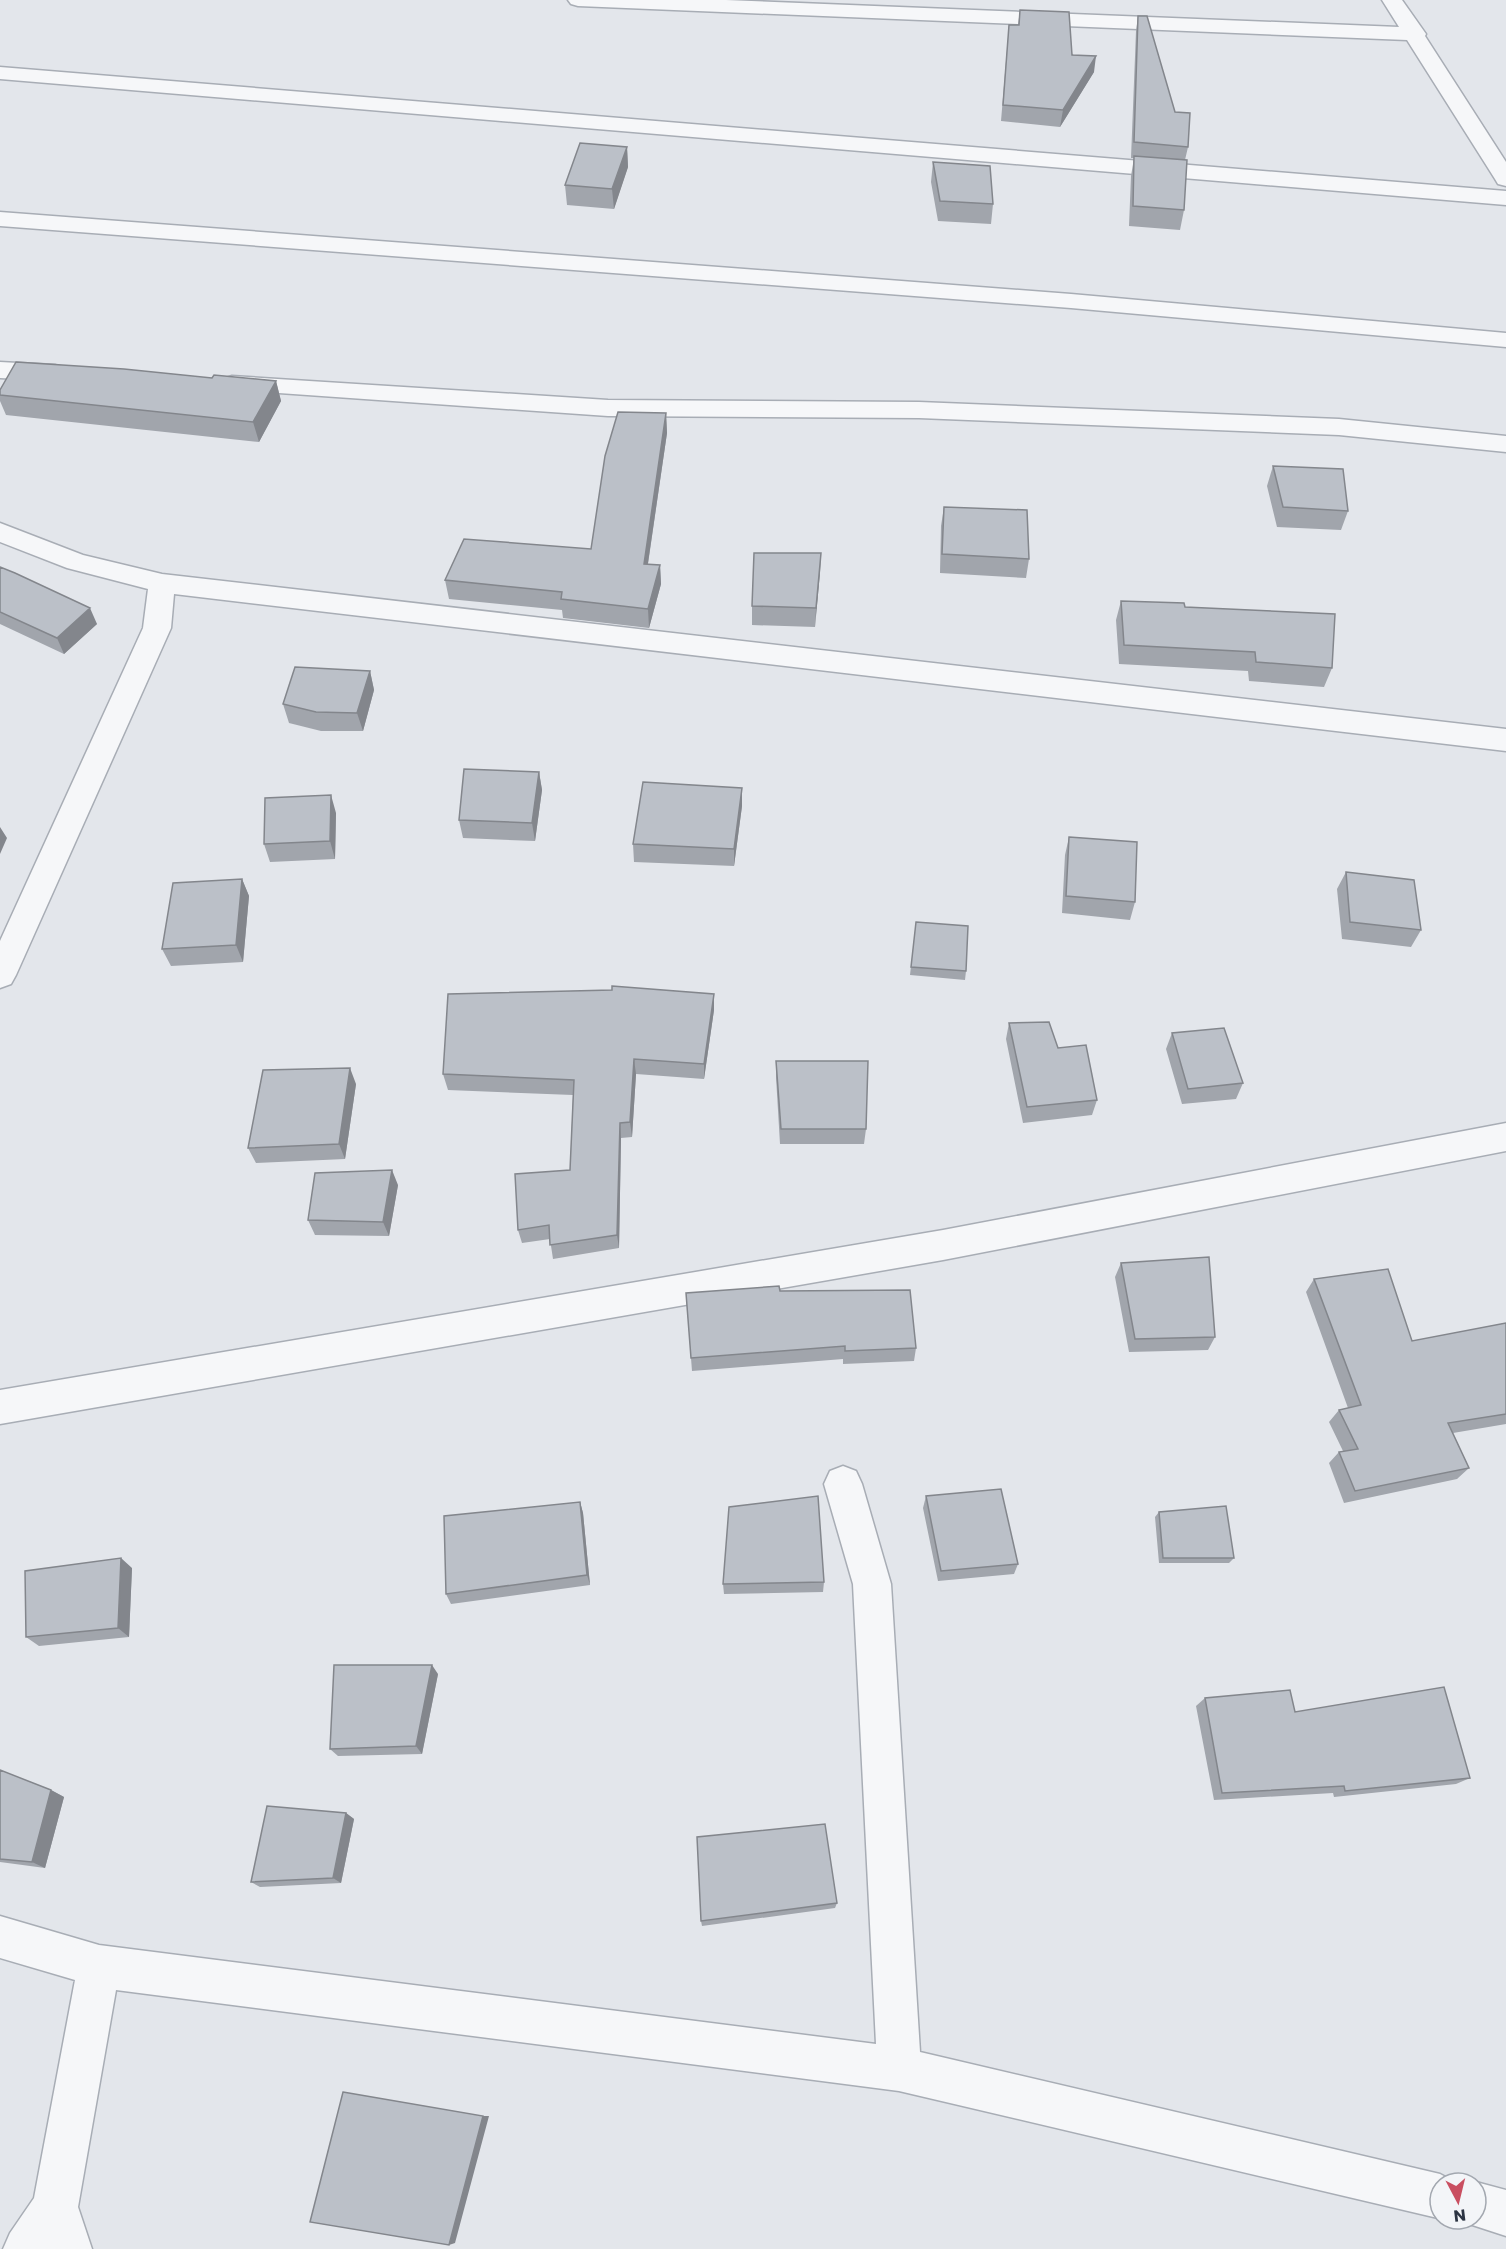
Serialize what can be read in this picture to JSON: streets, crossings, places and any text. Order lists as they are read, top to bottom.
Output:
{
  "north": "bottom"
}
